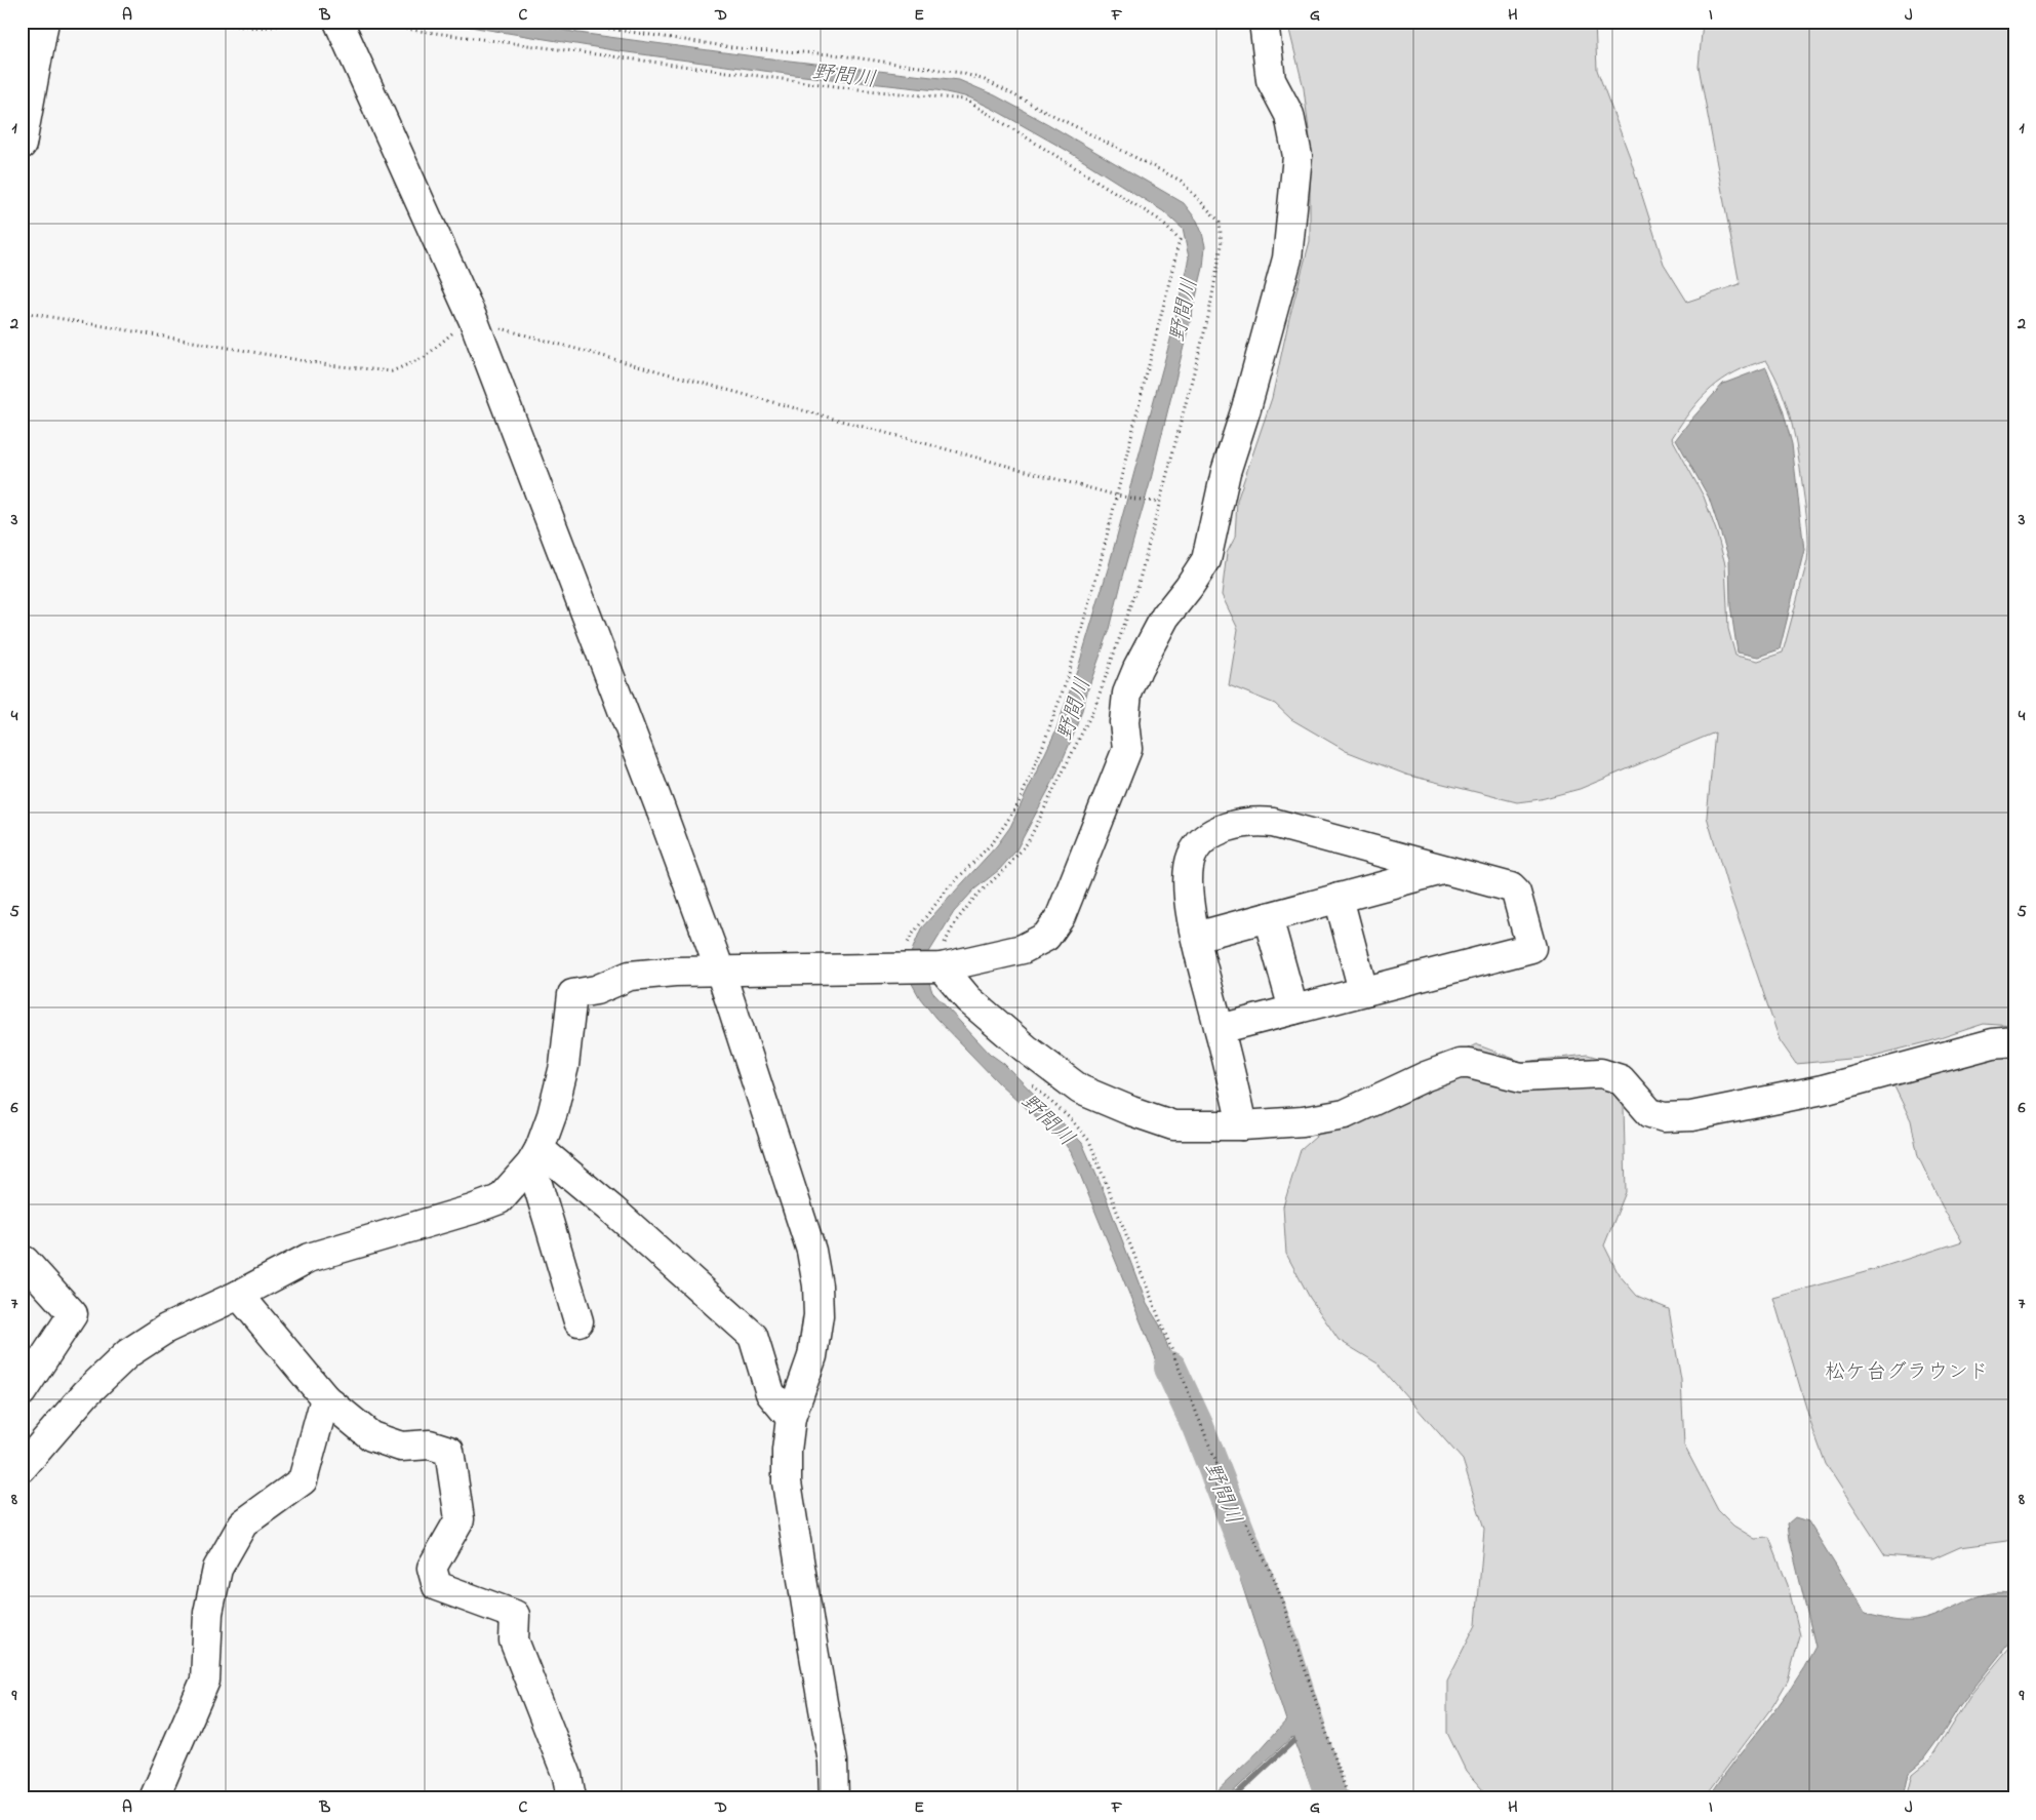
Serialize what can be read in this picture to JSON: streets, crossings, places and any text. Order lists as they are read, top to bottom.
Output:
{
  "water": ["野間川"],
  "parks": ["松ケ台グラウンド"],
  "grid": {
    "columns": [
      "A",
      "B",
      "C",
      "D",
      "E",
      "F",
      "G",
      "H",
      "I",
      "J"
    ],
    "rows": [
      "1",
      "2",
      "3",
      "4",
      "5",
      "6",
      "7",
      "8",
      "9"
    ]
  }
}
